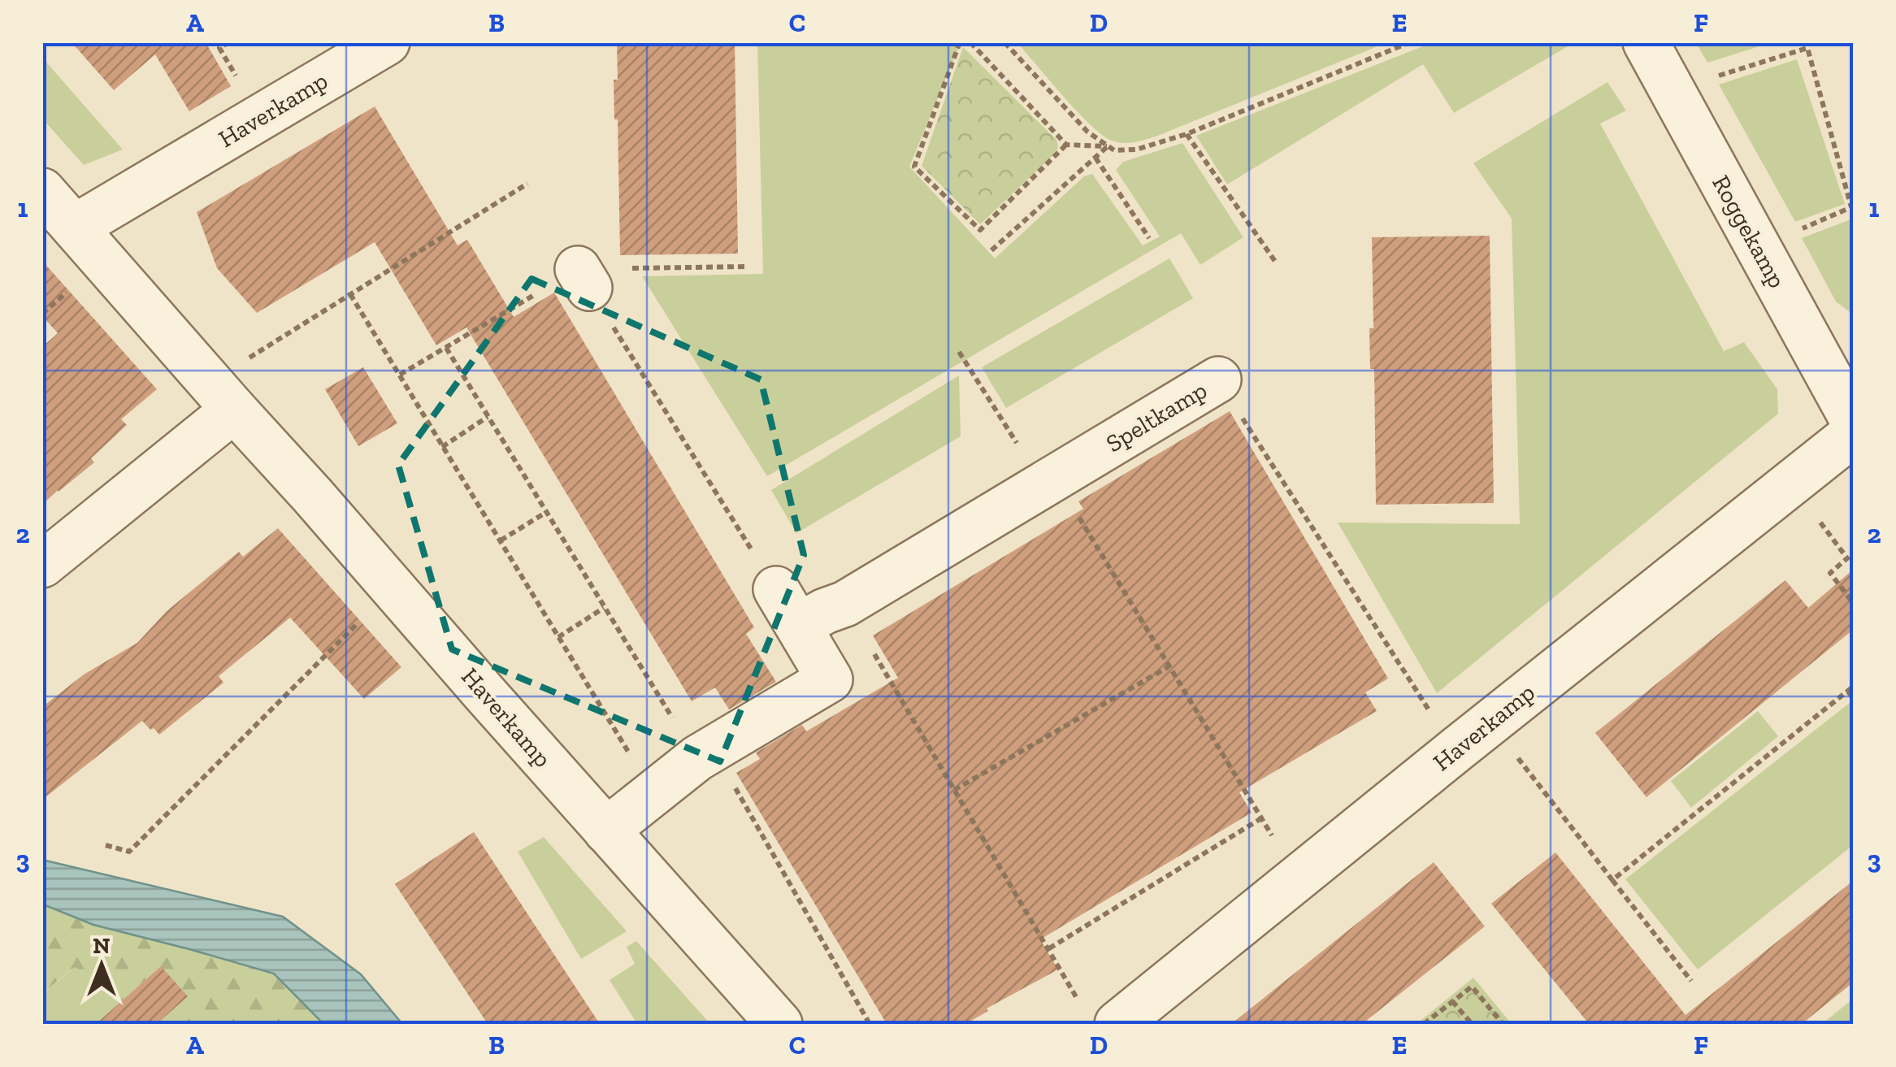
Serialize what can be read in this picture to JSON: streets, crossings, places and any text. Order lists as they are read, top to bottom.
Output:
{
  "streets": {
    "street": ["Haverkamp", "Roggekamp", "Speltkamp"]
  },
  "crossings": [
    ["Haverkamp", "Speltkamp"]
  ],
  "north": "top",
  "grid": {
    "columns": [
      "A",
      "B",
      "C",
      "D",
      "E",
      "F"
    ],
    "rows": ["1", "2", "3"]
  }
}
